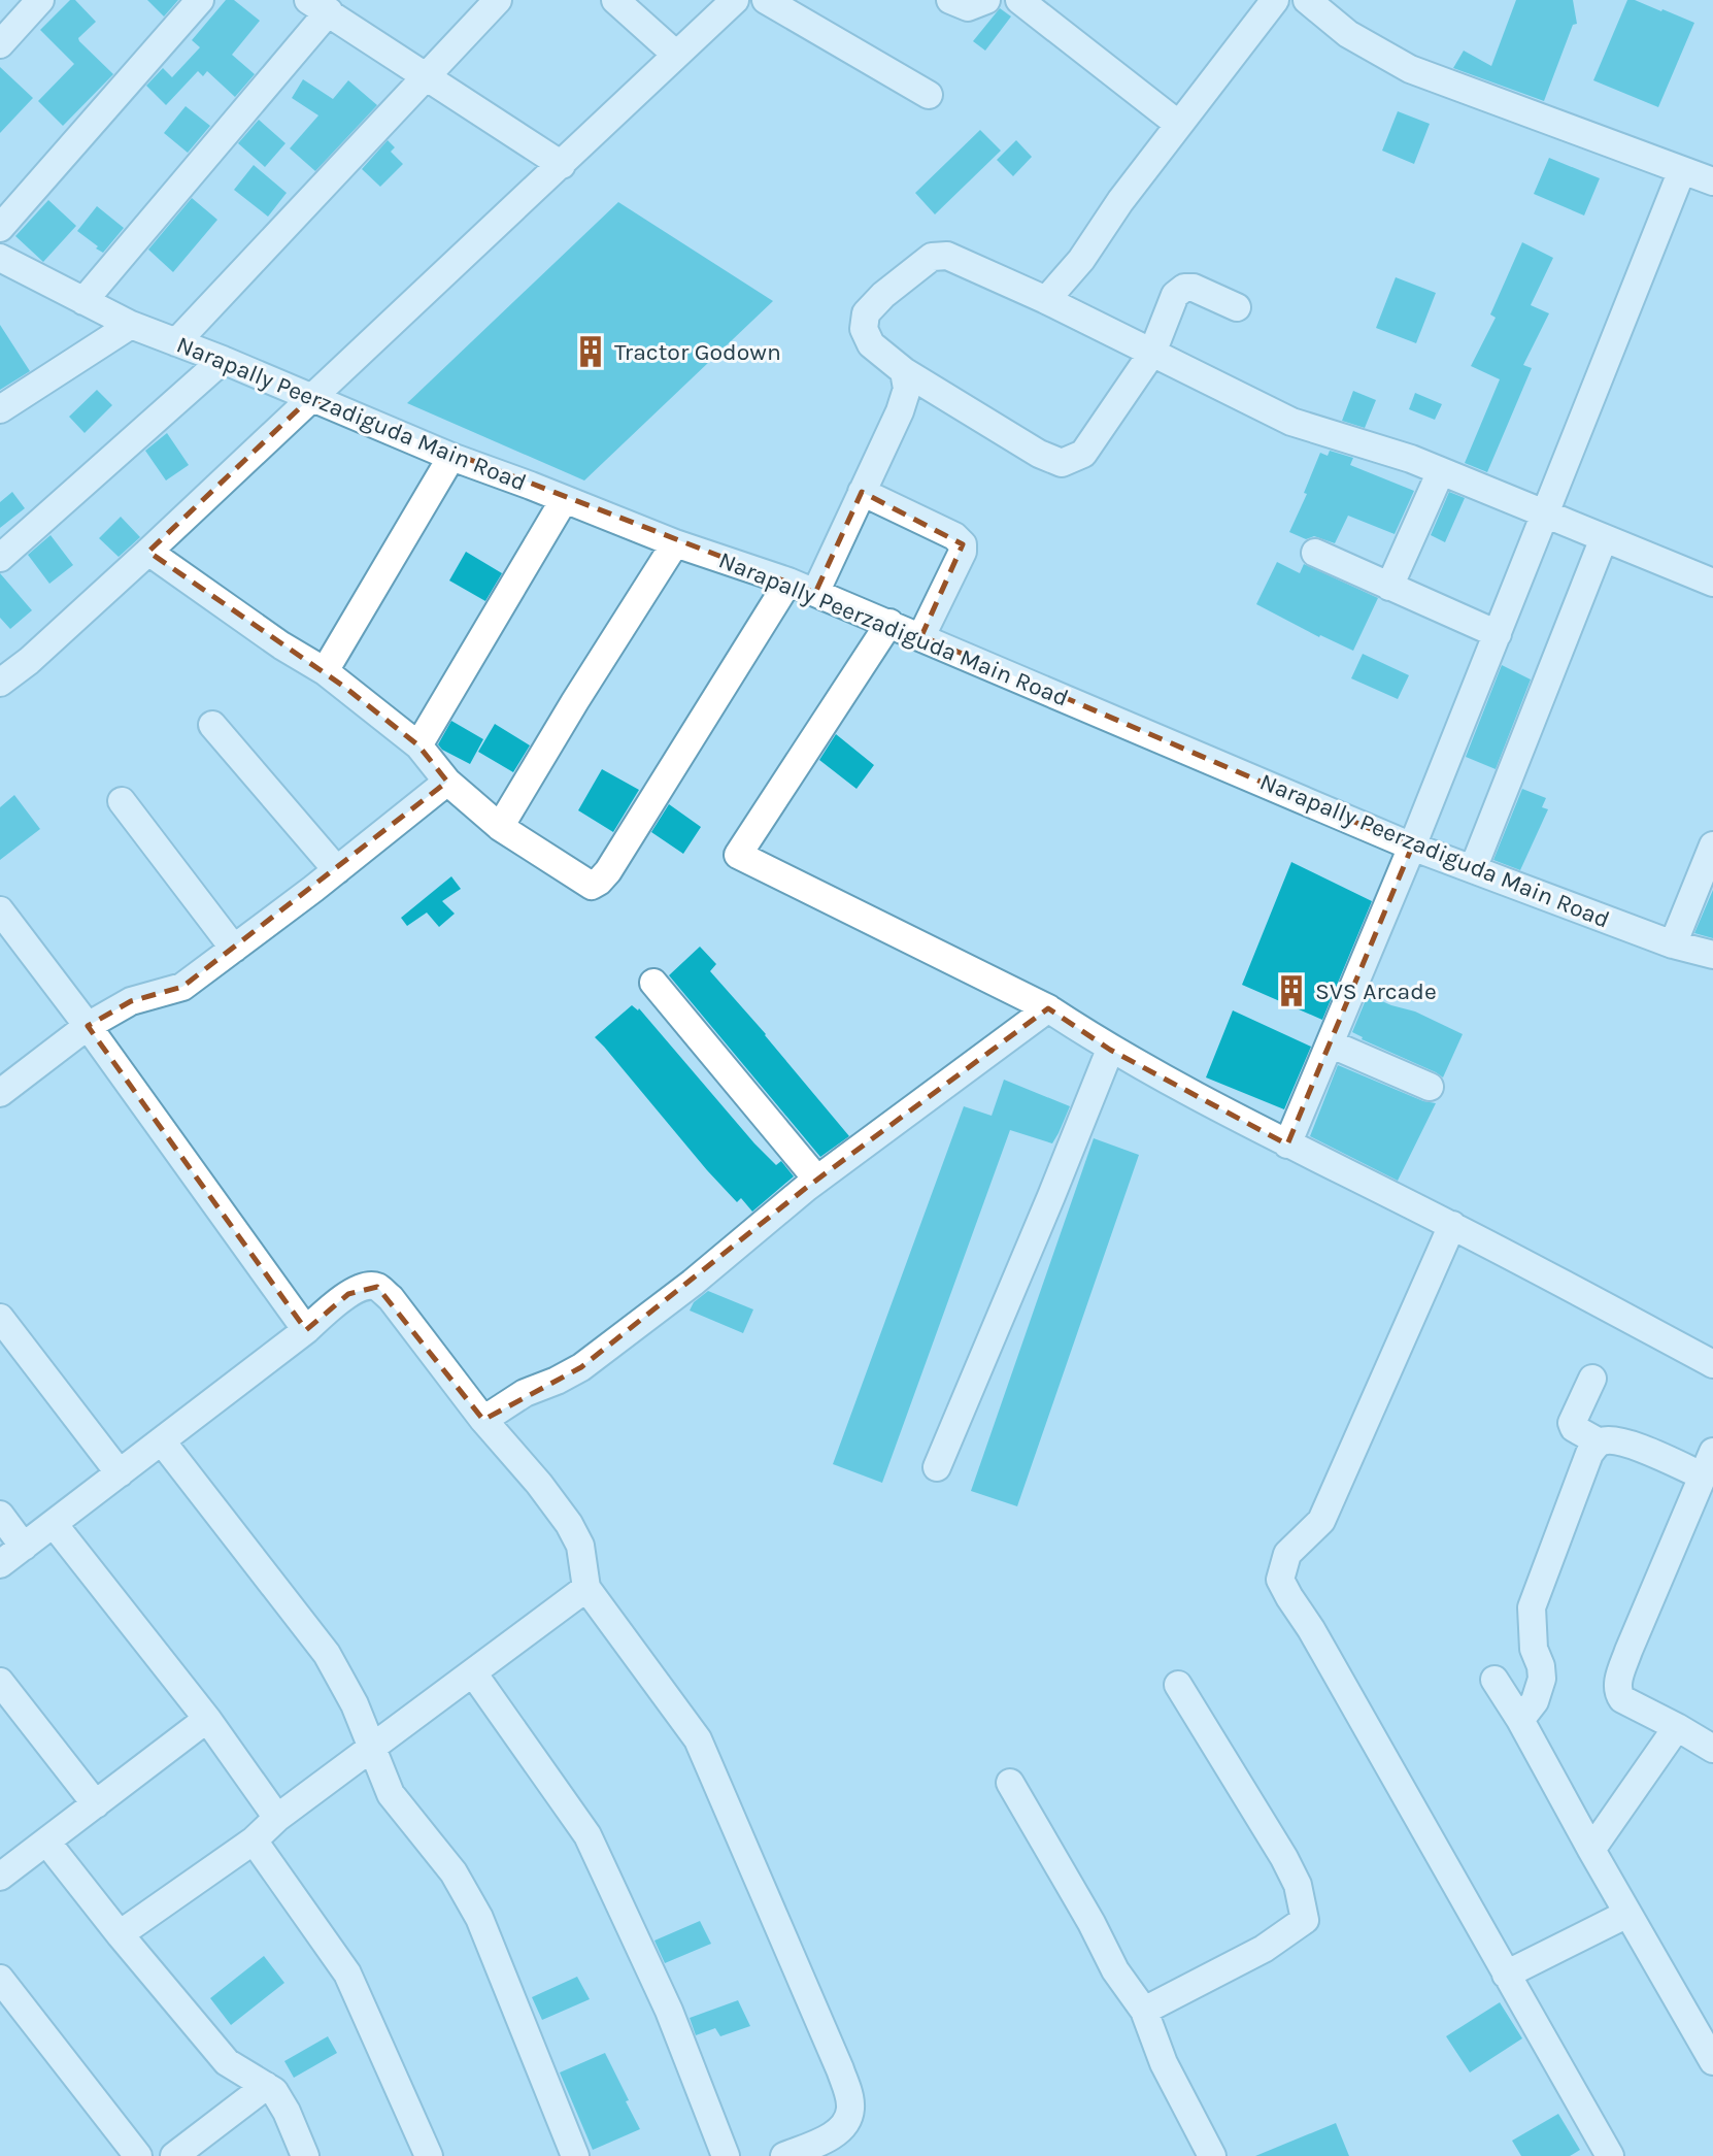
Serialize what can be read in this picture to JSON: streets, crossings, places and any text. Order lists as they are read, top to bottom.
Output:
{
  "streets": {
    "street": ["Narapally Peerzadiguda Main Road"]
  },
  "places": {
    "building": ["Tractor Godown", "SVS Arcade"]
  }
}
